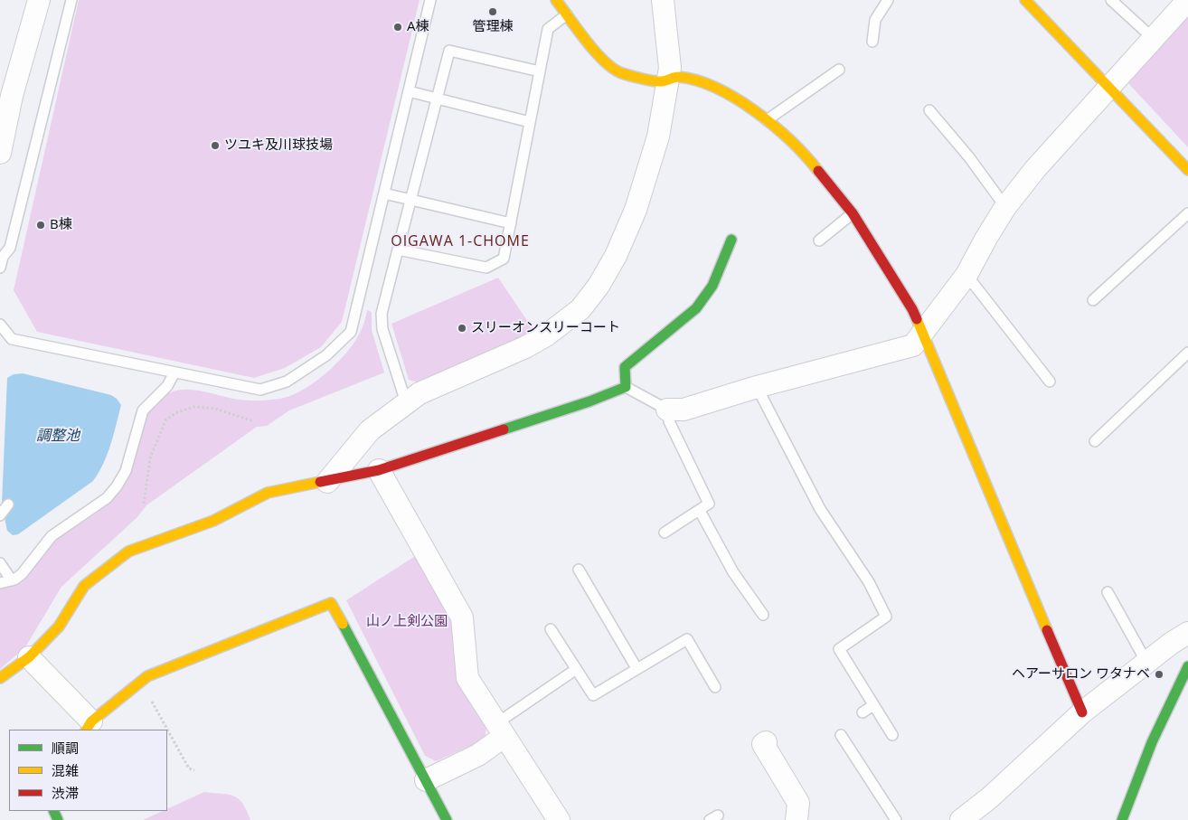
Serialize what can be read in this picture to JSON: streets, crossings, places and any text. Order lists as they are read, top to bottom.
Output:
{
  "districts": ["OIGAWA 1-CHOME"],
  "water": ["調整池"],
  "parks": ["山ノ上剣公園"],
  "places": [
    "管理棟",
    "A棟",
    "ツユキ及川球技場",
    "B棟",
    "スリーオンスリーコート",
    "ヘアーサロン ワタナベ"
  ],
  "legend": ["順調", "混雑", "渋滞"]
}
